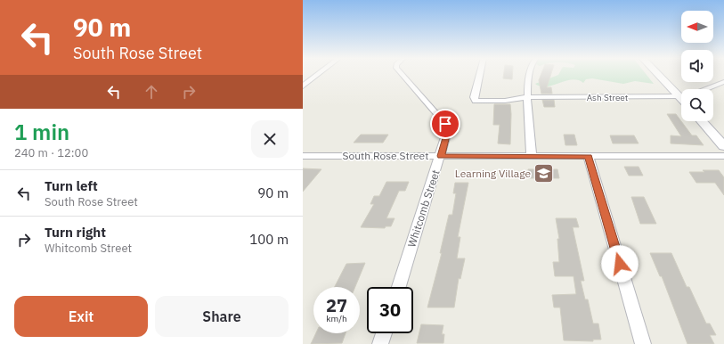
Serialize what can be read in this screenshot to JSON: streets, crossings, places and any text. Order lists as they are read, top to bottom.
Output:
{
  "streets": {
    "street": ["Ash Street", "South Rose Street", "Whitcomb Street"]
  },
  "crossings": [
    ["South Rose Street", "Whitcomb Street"]
  ],
  "places": {
    "school or university": ["Learning Village"]
  },
  "north": "left",
  "page": {
    "turn": ["90 m", "South Rose Street"],
    "heading": ["1 min", "240 m · 12:00"],
    "list": [
      {
        "name": "Turn left",
        "note": "South Rose Street",
        "value": "90 m"
      },
      {
        "name": "Turn right",
        "note": "Whitcomb Street",
        "value": "100 m"
      }
    ],
    "speed": "27 km/h",
    "limit": "30",
    "buttons": ["Exit", "Share"]
  }
}
